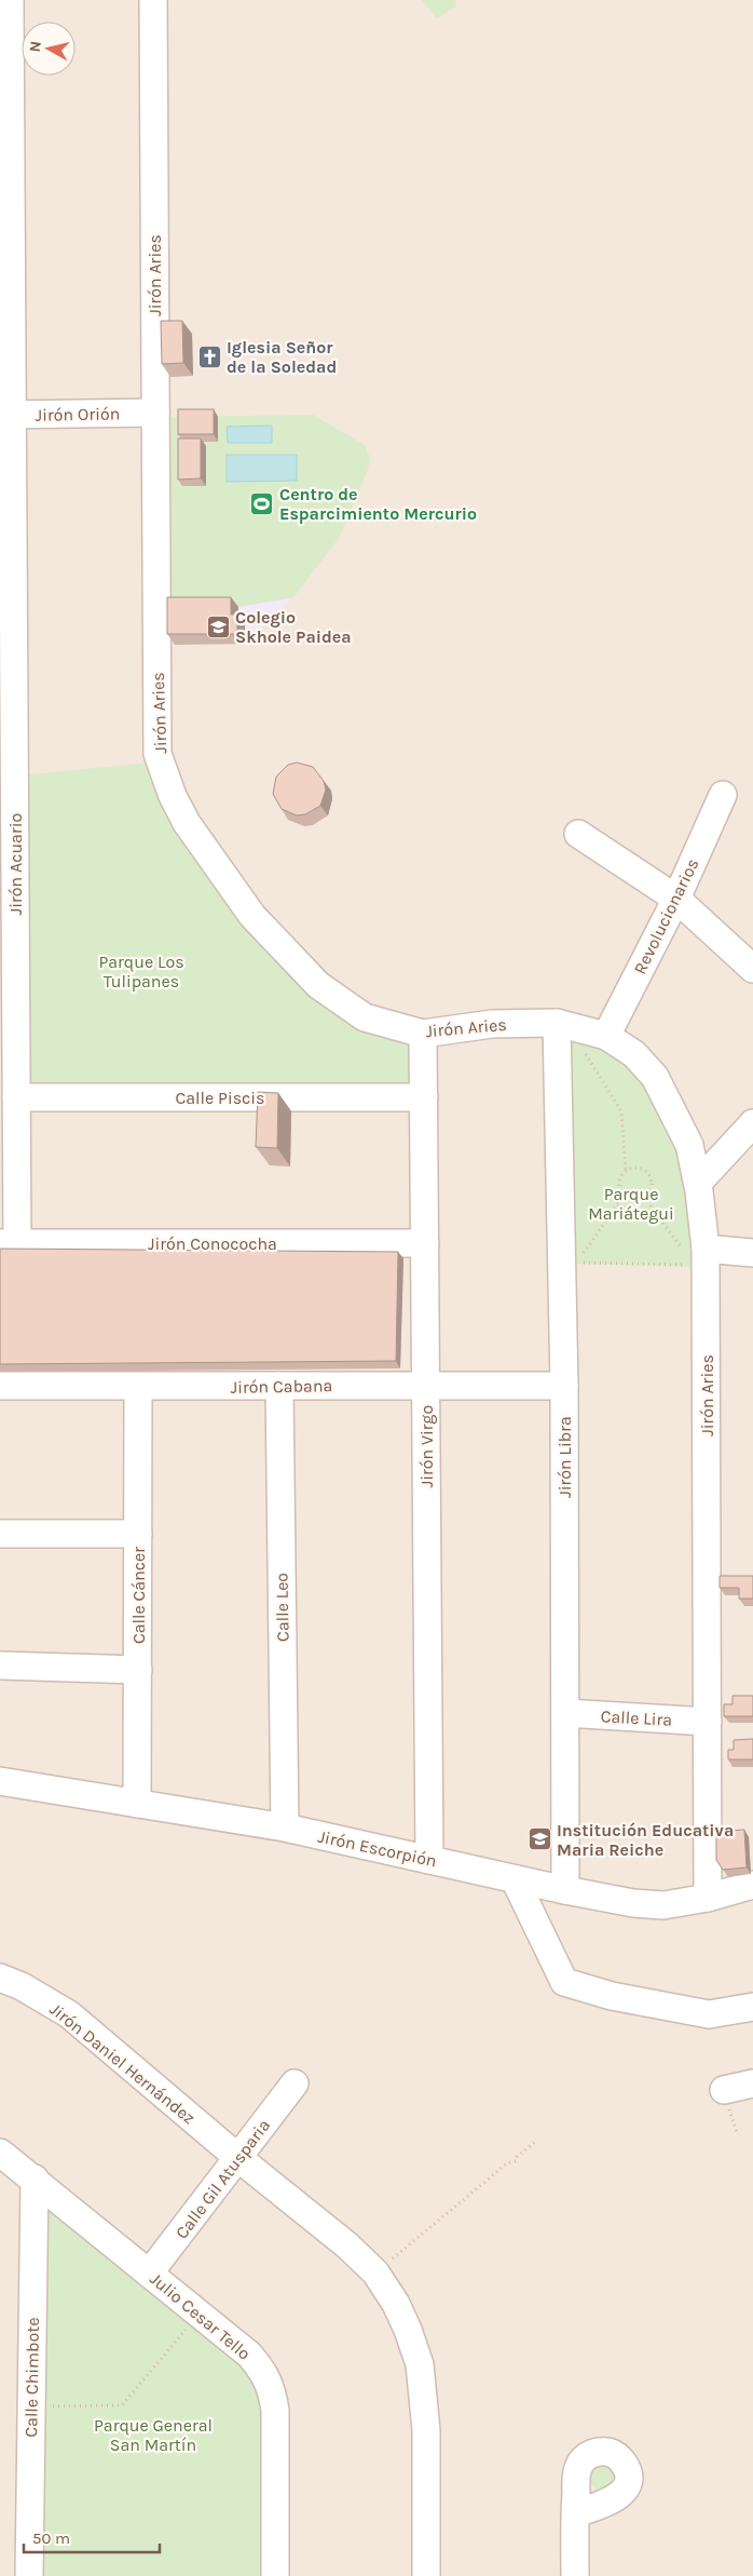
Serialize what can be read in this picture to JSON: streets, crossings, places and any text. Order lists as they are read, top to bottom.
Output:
{
  "streets": {
    "street": [
      "Jirón Aries",
      "Jirón Orión",
      "Jirón Acuario",
      "Revolucionarios",
      "Calle Piscis",
      "Jirón Conococha",
      "Jirón Cabana",
      "Jirón Virgo",
      "Jirón Libra",
      "Calle Cáncer",
      "Calle Leo",
      "Calle Lira",
      "Jirón Escorpión",
      "Jirón Daniel Hernández",
      "Calle Gil Atusparia",
      "Julio Cesar Tello",
      "Calle Chimbote"
    ]
  },
  "crossings": [
    ["Jirón Aries", "Jirón Orión"],
    ["Jirón Aries", "Revolucionarios"],
    ["Jirón Aries", "Jirón Virgo"],
    ["Jirón Aries", "Jirón Libra"],
    ["Jirón Aries", "Calle Lira"],
    ["Jirón Aries", "Jirón Escorpión"],
    ["Jirón Orión", "Jirón Acuario"],
    ["Jirón Acuario", "Calle Piscis"],
    ["Jirón Acuario", "Jirón Conococha"],
    ["Calle Piscis", "Jirón Virgo"],
    ["Jirón Conococha", "Jirón Virgo"],
    ["Jirón Cabana", "Jirón Virgo"],
    ["Jirón Cabana", "Jirón Libra"],
    ["Jirón Cabana", "Calle Cáncer"],
    ["Jirón Cabana", "Calle Leo"],
    ["Jirón Virgo", "Jirón Escorpión"],
    ["Jirón Libra", "Calle Lira"],
    ["Jirón Libra", "Jirón Escorpión"],
    ["Calle Cáncer", "Jirón Escorpión"],
    ["Calle Leo", "Jirón Escorpión"],
    ["Jirón Daniel Hernández", "Calle Gil Atusparia"],
    ["Calle Gil Atusparia", "Julio Cesar Tello"],
    ["Julio Cesar Tello", "Calle Chimbote"]
  ],
  "parks": ["Parque Los Tulipanes", "Parque Mariátegui", "Parque General San Martín"],
  "places": {
    "church": ["Iglesia Señor de la Soledad"],
    "sports": ["Centro de Esparcimiento Mercurio"],
    "school or university": ["Colegio Skhole Paidea", "Institución Educativa Maria Reiche"]
  },
  "scale_bar": "50 m",
  "north": "left"
}
